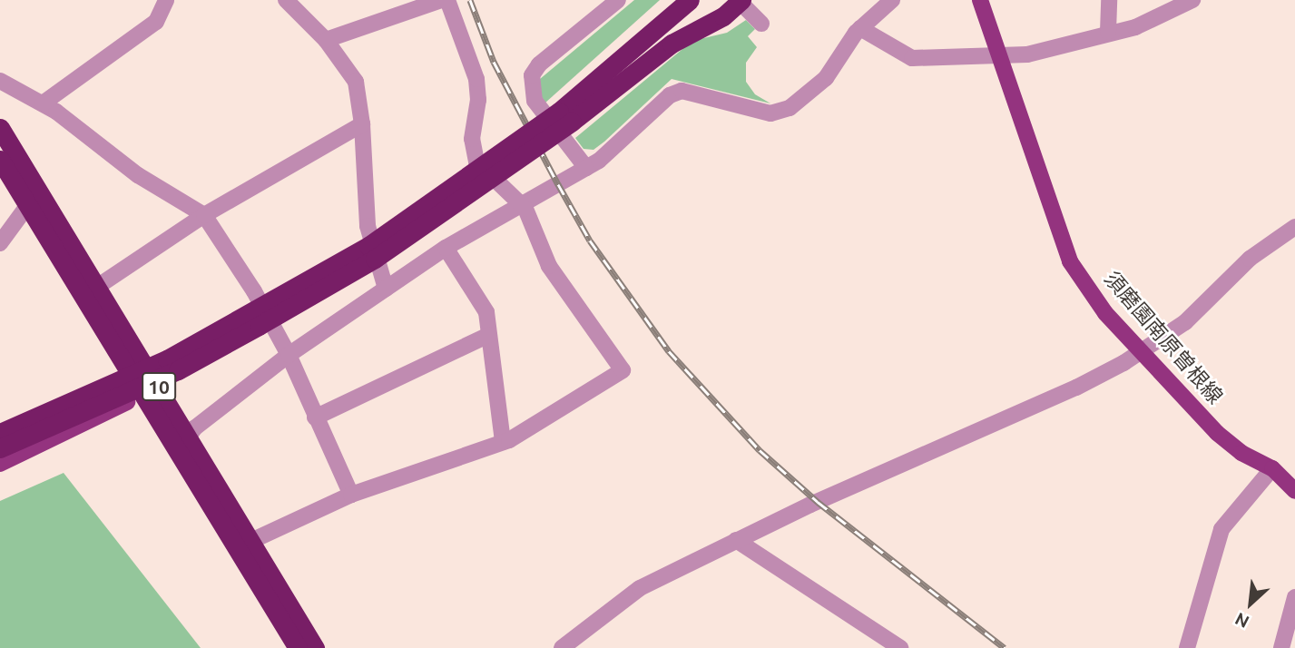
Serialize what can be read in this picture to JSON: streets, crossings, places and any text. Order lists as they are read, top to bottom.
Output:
{
  "streets": {
    "highway": ["10"],
    "main road": ["須磨園南原曽根線"]
  },
  "north": "bottom left"
}
